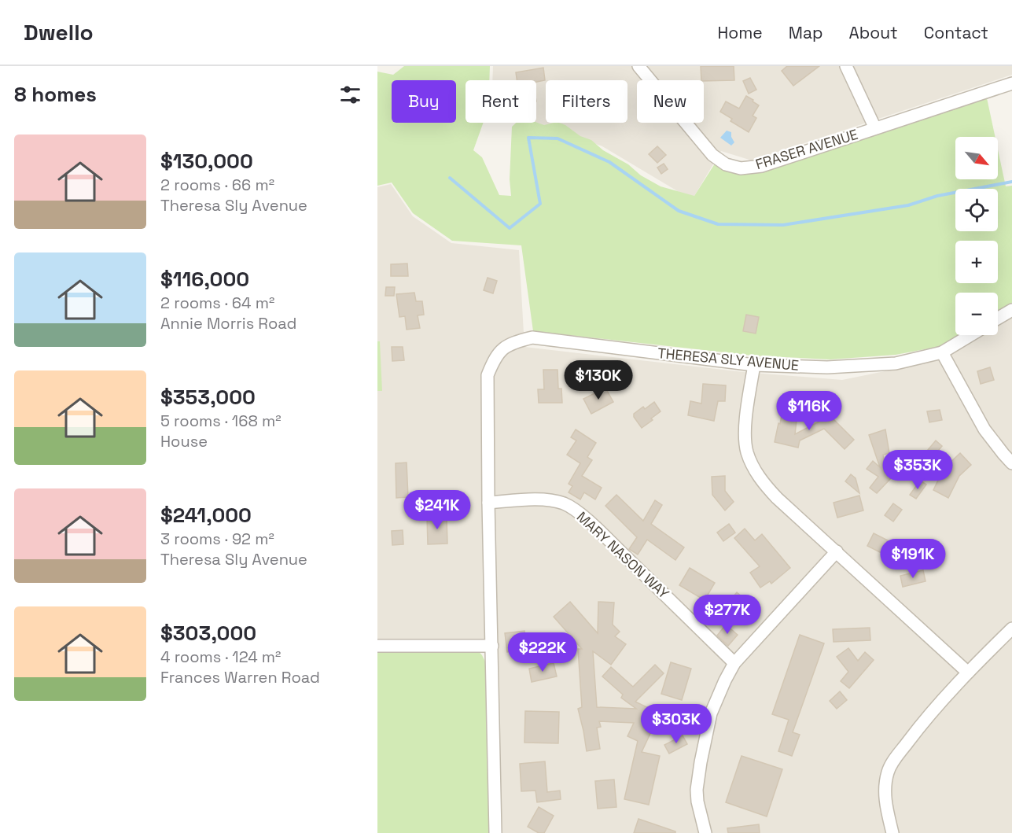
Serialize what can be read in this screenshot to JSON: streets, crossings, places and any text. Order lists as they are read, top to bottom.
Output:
{
  "streets": {
    "street": ["FRASER AVENUE", "THERESA SLY AVENUE", "MARY NASON WAY"]
  },
  "crossings": [
    ["THERESA SLY AVENUE", "MARY NASON WAY"]
  ],
  "north": "bottom right",
  "page": {
    "header": "Dwello",
    "nav": [
      "Home",
      "Map",
      "About",
      "Contact"
    ],
    "heading": "8 homes",
    "chip": [
      "Buy",
      "Rent",
      "Filters",
      "New"
    ],
    "list": [
      {
        "name": "$130,000",
        "note": "2 rooms · 66 m² · Theresa Sly Avenue"
      },
      {
        "name": "$116,000",
        "note": "2 rooms · 64 m² · Annie Morris Road"
      },
      {
        "name": "$353,000",
        "note": "5 rooms · 168 m² · House"
      },
      {
        "name": "$241,000",
        "note": "3 rooms · 92 m² · Theresa Sly Avenue"
      },
      {
        "name": "$303,000",
        "note": "4 rooms · 124 m² · Frances Warren Road"
      }
    ],
    "map_buttons": ["+", "−"],
    "price": [
      "$130K",
      "$116K",
      "$353K",
      "$241K",
      "$191K",
      "$277K",
      "$222K",
      "$303K"
    ]
  }
}
